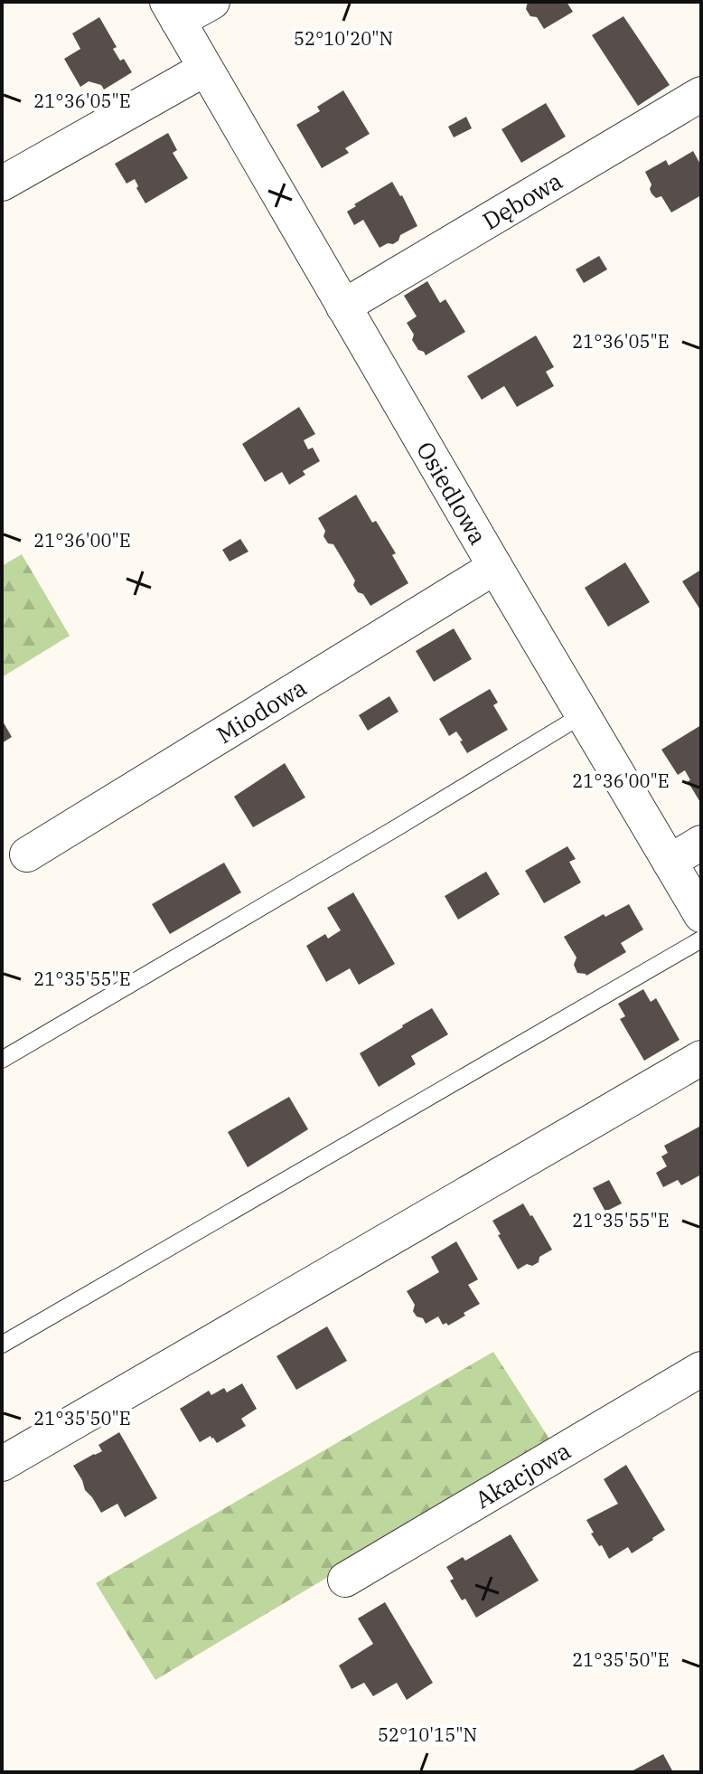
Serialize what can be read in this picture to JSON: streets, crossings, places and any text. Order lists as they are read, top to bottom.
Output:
{
  "streets": {
    "street": [
      "Dębowa",
      "Osiedlowa",
      "Miodowa",
      "Akacjowa"
    ]
  },
  "crossings": [
    ["Dębowa", "Osiedlowa"],
    ["Osiedlowa", "Miodowa"]
  ],
  "coordinates": [
    "52°10'20\"N",
    "21°36'05\"E",
    "21°36'00\"E",
    "21°35'55\"E",
    "21°35'50\"E",
    "52°10'15\"N"
  ]
}
